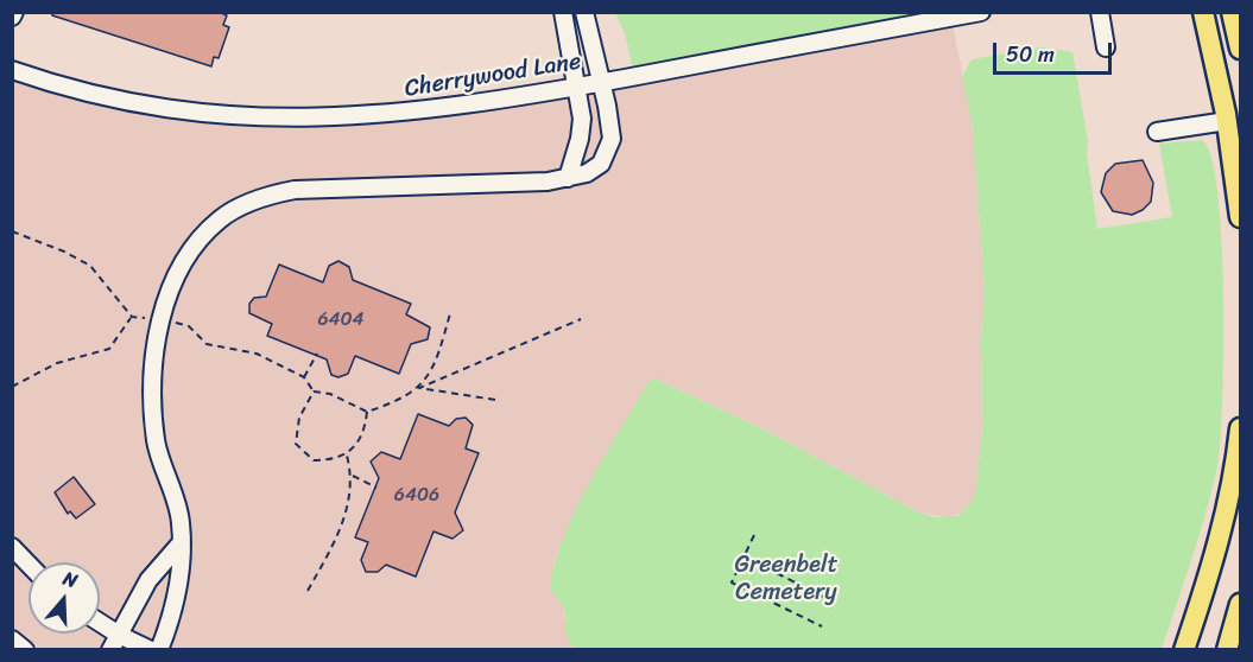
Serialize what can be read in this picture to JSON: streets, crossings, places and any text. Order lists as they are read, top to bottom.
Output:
{
  "streets": {
    "street": ["Cherrywood Lane"]
  },
  "parks": ["Greenbelt Cemetery"],
  "house_numbers": ["6404", "6406"],
  "scale_bar": "50 m",
  "north": "top"
}
